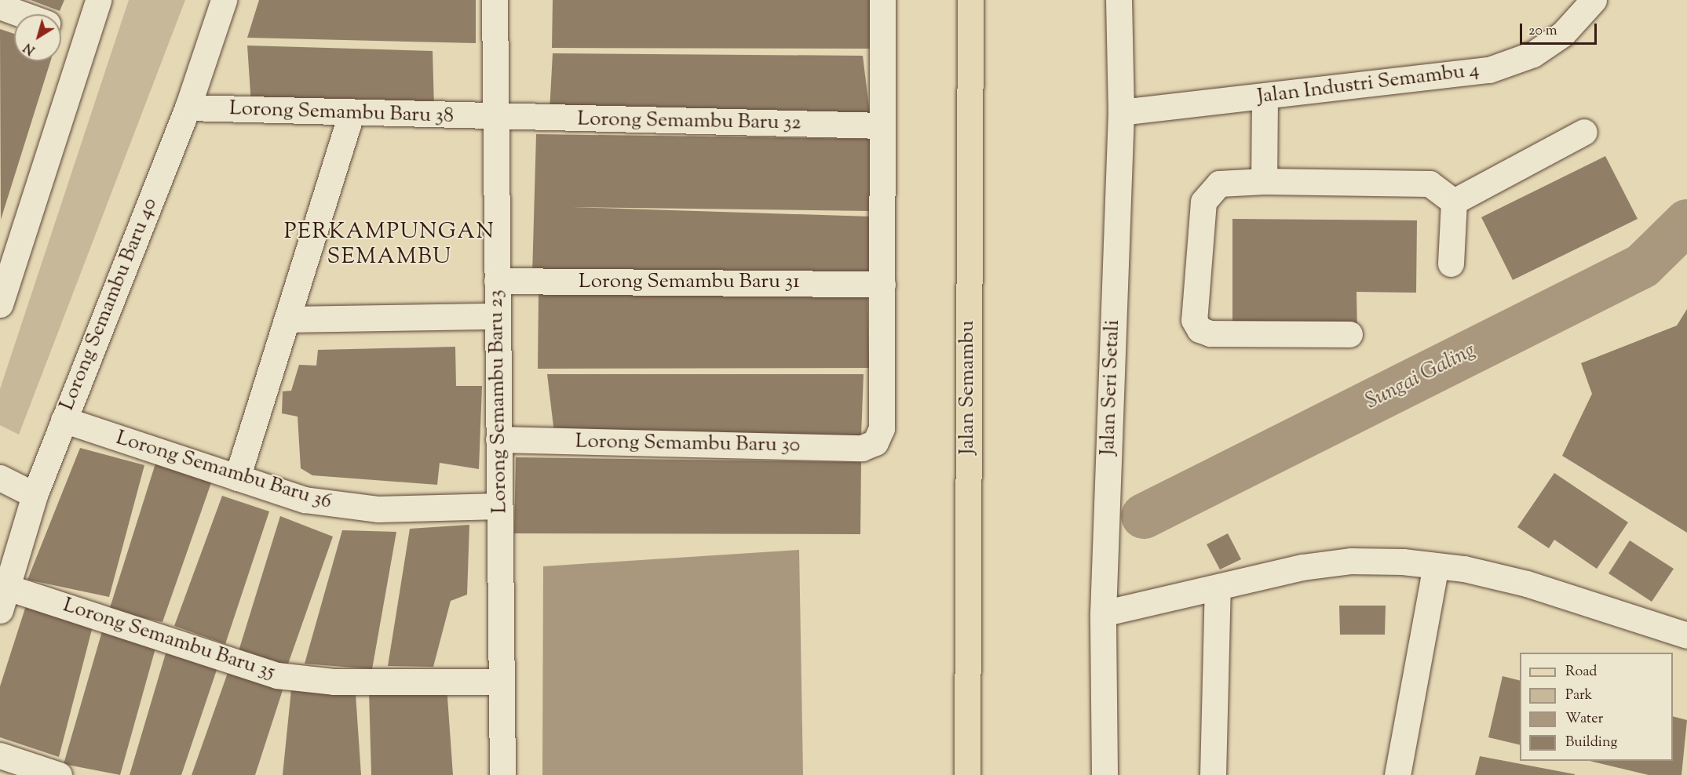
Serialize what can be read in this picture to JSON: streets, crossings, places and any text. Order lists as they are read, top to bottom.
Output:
{
  "streets": {
    "main road": ["Jalan Semambu"],
    "street": [
      "Jalan Industri Semambu 4",
      "Lorong Semambu Baru 38",
      "Lorong Semambu Baru 32",
      "Lorong Semambu Baru 31",
      "Lorong Semambu Baru 40",
      "Jalan Seri Setali",
      "Lorong Semambu Baru 23",
      "Lorong Semambu Baru 30",
      "Lorong Semambu Baru 36",
      "Lorong Semambu Baru 35"
    ]
  },
  "crossings": [
    ["Jalan Industri Semambu 4", "Jalan Seri Setali"],
    ["Lorong Semambu Baru 38", "Lorong Semambu Baru 32"],
    ["Lorong Semambu Baru 38", "Lorong Semambu Baru 40"],
    ["Lorong Semambu Baru 38", "Lorong Semambu Baru 23"],
    ["Lorong Semambu Baru 32", "Lorong Semambu Baru 23"],
    ["Lorong Semambu Baru 31", "Lorong Semambu Baru 23"],
    ["Lorong Semambu Baru 31", "Lorong Semambu Baru 30"],
    ["Lorong Semambu Baru 40", "Lorong Semambu Baru 36"],
    ["Lorong Semambu Baru 40", "Lorong Semambu Baru 35"],
    ["Lorong Semambu Baru 23", "Lorong Semambu Baru 30"],
    ["Lorong Semambu Baru 23", "Lorong Semambu Baru 36"],
    ["Lorong Semambu Baru 23", "Lorong Semambu Baru 35"]
  ],
  "districts": ["PERKAMPUNGAN SEMAMBU"],
  "water": ["Sungai Galing"],
  "legend": [
    "Road",
    "Park",
    "Water",
    "Building"
  ],
  "scale_bar": "20 m",
  "north": "bottom left"
}
